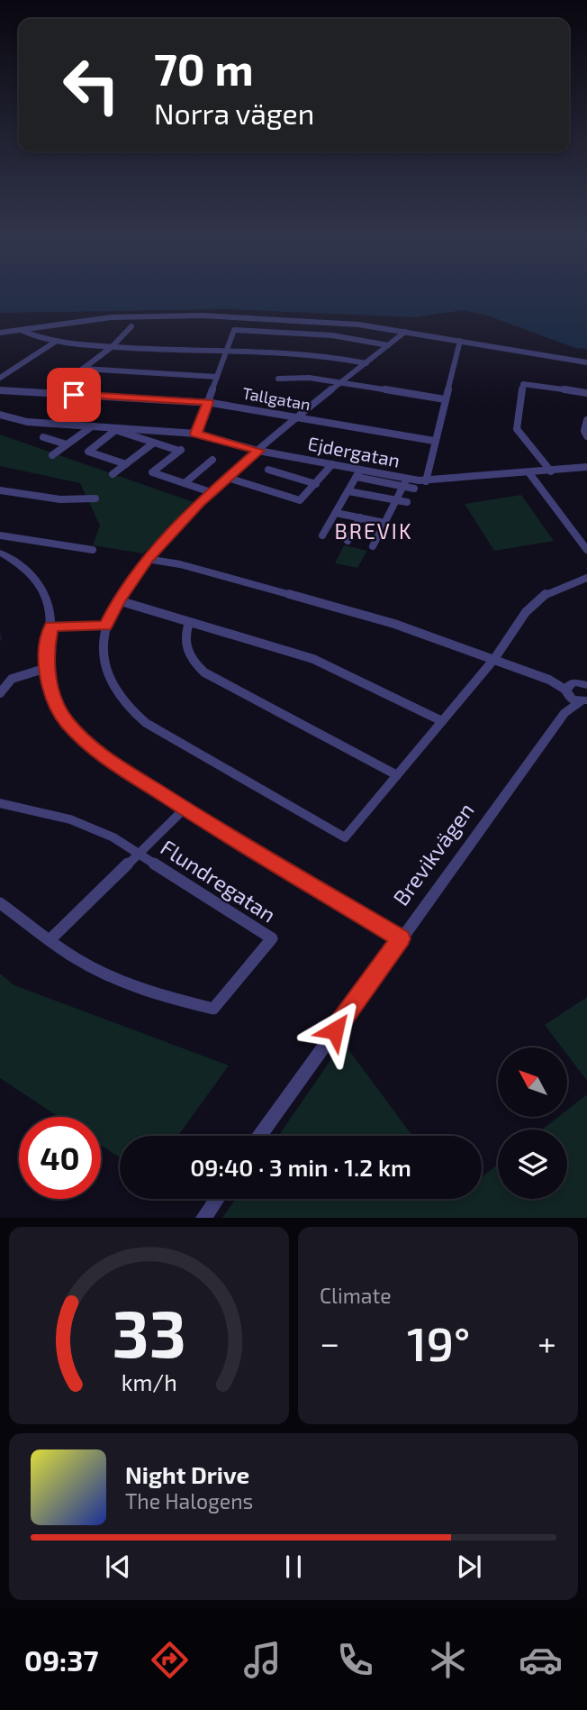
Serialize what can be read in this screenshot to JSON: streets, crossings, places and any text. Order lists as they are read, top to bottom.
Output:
{
  "streets": {
    "street": [
      "Tallgatan",
      "Ejdergatan",
      "Brevikvägen",
      "Flundregatan"
    ]
  },
  "districts": ["BREVIK"],
  "north": "top left",
  "page": {
    "turn": ["70 m", "Norra vägen"],
    "limit": "40",
    "trip": "09:40 · 3 min · 1.2 km",
    "tile": "Climate",
    "heat": ["−", "19°", "+"],
    "song": ["Night Drive", "The Halogens"],
    "tabs": "09:37",
    "gauge": ["33", "km/h"]
  }
}
